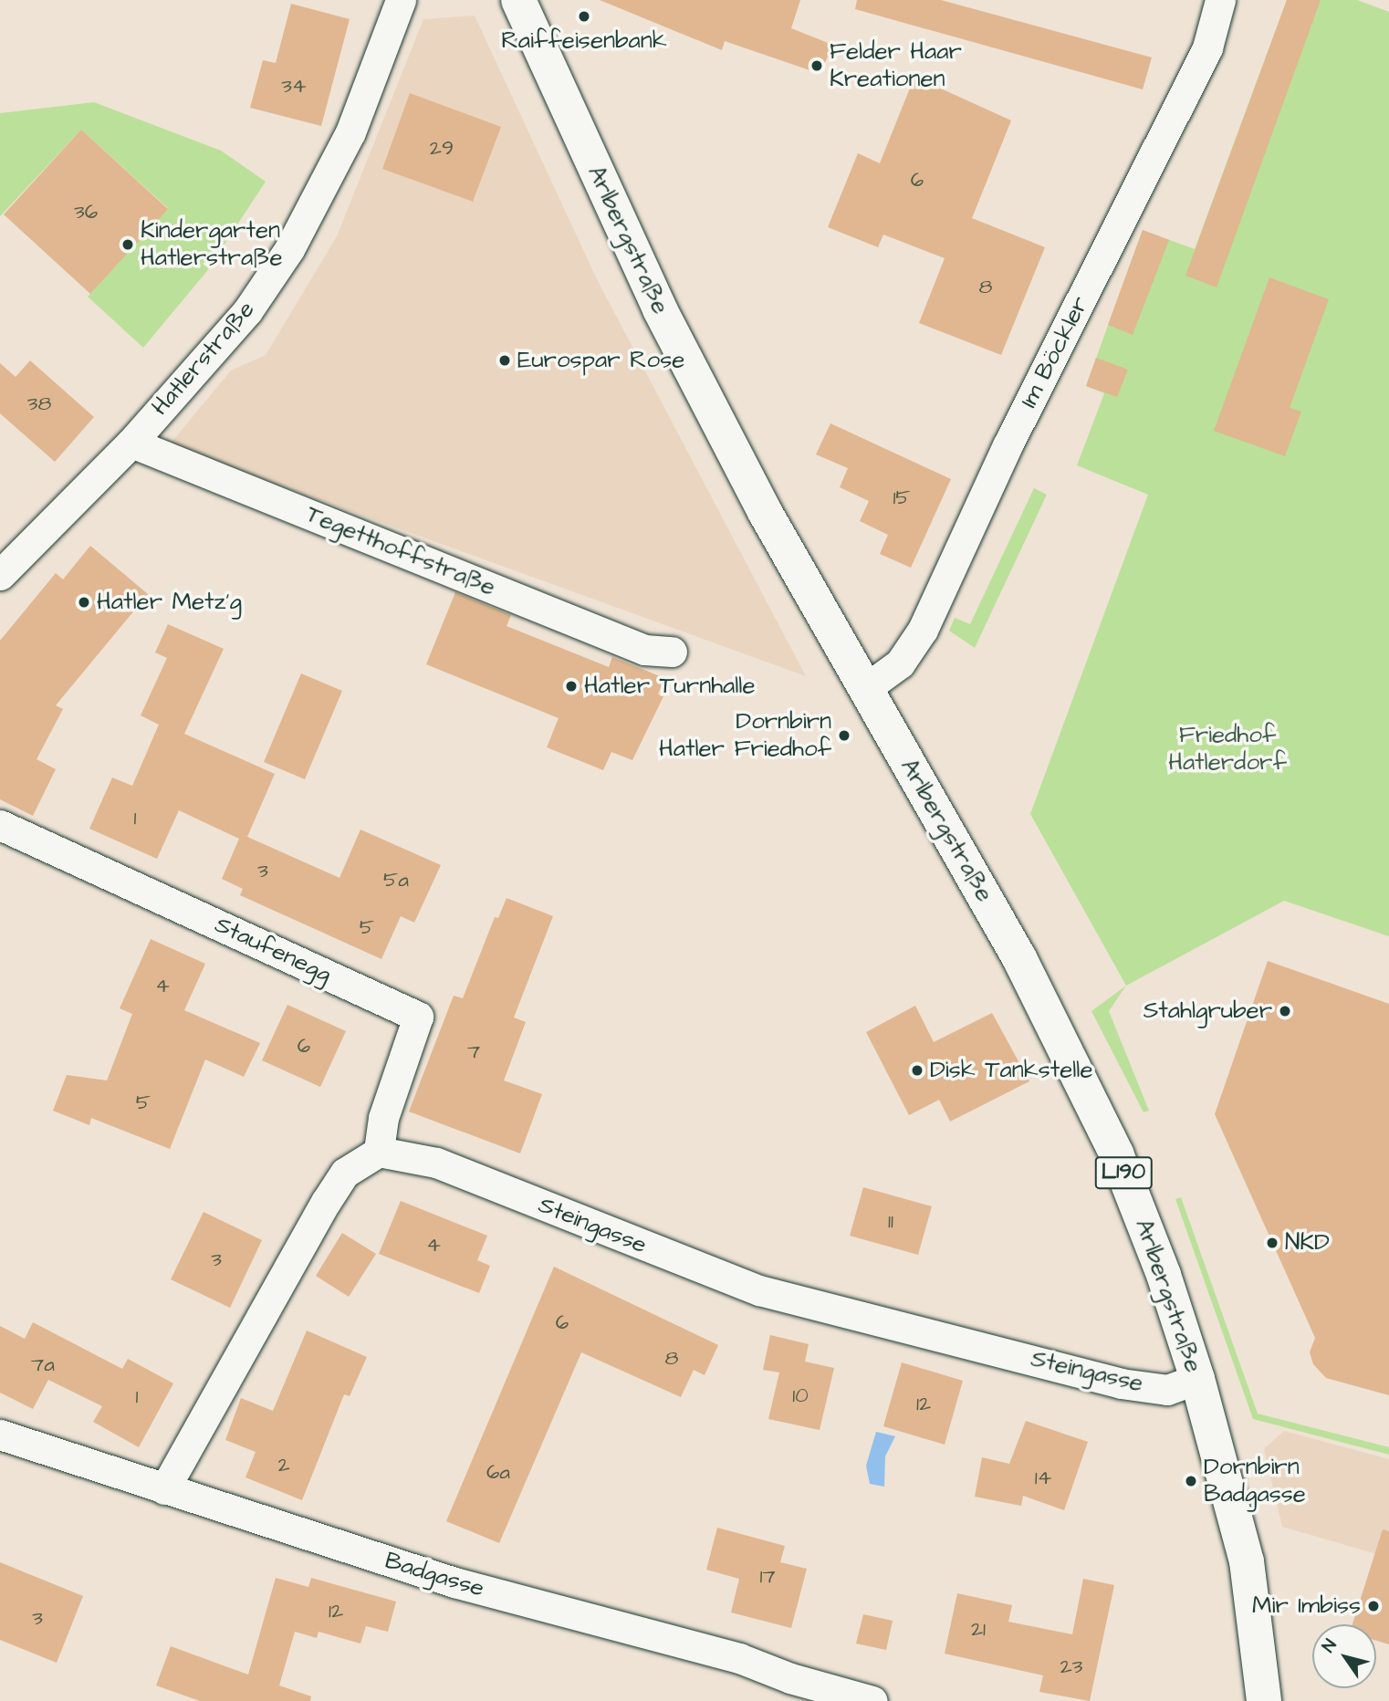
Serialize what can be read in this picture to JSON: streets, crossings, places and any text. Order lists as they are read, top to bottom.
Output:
{
  "streets": {
    "main road": ["Arlbergstraße", "L190"],
    "street": [
      "Im Böckler",
      "Hatlerstraße",
      "Tegetthoffstraße",
      "Staufenegg",
      "Steingasse",
      "Badgasse"
    ]
  },
  "crossings": [
    ["Arlbergstraße", "Im Böckler"],
    ["Arlbergstraße", "Steingasse"],
    ["Hatlerstraße", "Tegetthoffstraße"],
    ["Staufenegg", "Steingasse"]
  ],
  "parks": ["Friedhof Hatlerdorf"],
  "places": [
    "Raiffeisenbank",
    "Felder Haar Kreationen",
    "Kindergarten Hatlerstraße",
    "Eurospar Rose",
    "Hatler Metz'g",
    "Hatler Turnhalle",
    "Dornbirn Hatler Friedhof",
    "Stahlgruber",
    "Disk Tankstelle",
    "NKD",
    "Dornbirn Badgasse",
    "Mir Imbiss"
  ],
  "house_numbers": [
    "34",
    "29",
    "6",
    "36",
    "8",
    "38",
    "15",
    "1",
    "3",
    "5a",
    "5",
    "4",
    "6",
    "7",
    "5",
    "11",
    "4",
    "3",
    "6",
    "8",
    "7a",
    "10",
    "1",
    "12",
    "2",
    "6a",
    "14",
    "17",
    "12",
    "3",
    "21",
    "23"
  ],
  "north": "top left"
}
